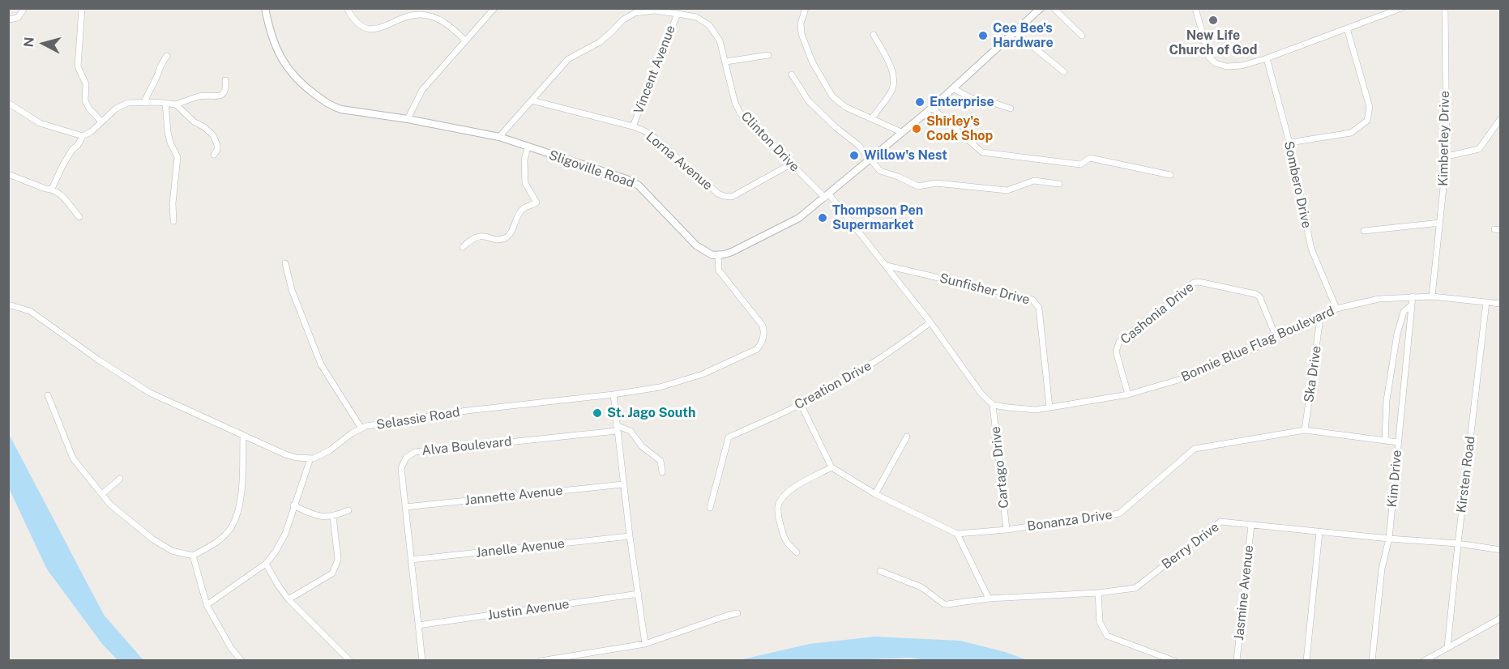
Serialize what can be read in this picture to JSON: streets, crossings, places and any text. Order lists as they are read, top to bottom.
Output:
{
  "streets": {
    "street": [
      "Vincent Avenue",
      "Kimberley Drive",
      "Clinton Drive",
      "Lorna Avenue",
      "Sligoville Road",
      "Sombero Drive",
      "Sunfisher Drive",
      "Cashonia Drive",
      "Bonnie Blue Flag Boulevard",
      "Ska Drive",
      "Creation Drive",
      "Selassie Road",
      "Alva Boulevard",
      "Cartago Drive",
      "Kirsten Road",
      "Kim Drive",
      "Jannette Avenue",
      "Bonanza Drive",
      "Berry Drive",
      "Janelle Avenue",
      "Jasmine Avenue",
      "Justin Avenue"
    ]
  },
  "crossings": [
    ["Vincent Avenue", "Clinton Drive"],
    ["Vincent Avenue", "Lorna Avenue"],
    ["Kimberley Drive", "Bonnie Blue Flag Boulevard"],
    ["Clinton Drive", "Lorna Avenue"],
    ["Clinton Drive", "Sligoville Road"],
    ["Sligoville Road", "Selassie Road"],
    ["Sombero Drive", "Bonnie Blue Flag Boulevard"],
    ["Sunfisher Drive", "Bonnie Blue Flag Boulevard"],
    ["Cashonia Drive", "Bonnie Blue Flag Boulevard"],
    ["Bonnie Blue Flag Boulevard", "Ska Drive"],
    ["Bonnie Blue Flag Boulevard", "Cartago Drive"],
    ["Bonnie Blue Flag Boulevard", "Kirsten Road"],
    ["Bonnie Blue Flag Boulevard", "Kim Drive"],
    ["Ska Drive", "Bonanza Drive"],
    ["Alva Boulevard", "Jannette Avenue"],
    ["Alva Boulevard", "Janelle Avenue"],
    ["Alva Boulevard", "Justin Avenue"],
    ["Cartago Drive", "Bonanza Drive"],
    ["Kirsten Road", "Berry Drive"],
    ["Kim Drive", "Bonanza Drive"],
    ["Kim Drive", "Berry Drive"],
    ["Berry Drive", "Jasmine Avenue"]
  ],
  "places": [
    "New Life Church of God",
    "Cee Bee's Hardware",
    "Enterprise",
    "Shirley's Cook Shop",
    "Willow's Nest",
    "Thompson Pen Supermarket",
    "St. Jago South"
  ],
  "north": "left"
}
